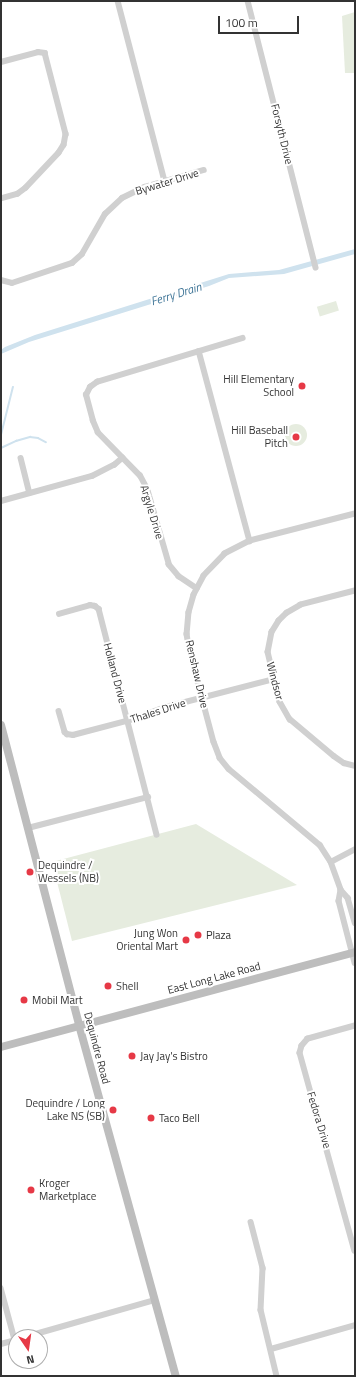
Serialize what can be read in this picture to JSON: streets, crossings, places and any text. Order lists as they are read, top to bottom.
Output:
{
  "streets": {
    "main road": ["East Long Lake Road", "Dequindre Road"],
    "street": [
      "Forsyth Drive",
      "Bywater Drive",
      "Argyle Drive",
      "Holland Drive",
      "Renshaw Drive",
      "Windsor",
      "Thales Drive",
      "Fedora Drive"
    ]
  },
  "crossings": [
    ["Argyle Drive", "Renshaw Drive"],
    ["Holland Drive", "Thales Drive"],
    ["Renshaw Drive", "Thales Drive"],
    ["Renshaw Drive", "East Long Lake Road"],
    ["Windsor", "Thales Drive"],
    ["East Long Lake Road", "Dequindre Road"]
  ],
  "water": ["Ferry Drain"],
  "places": [
    "Hill Elementary School",
    "Hill Baseball Pitch",
    "Dequindre / Wessels (NB)",
    "Plaza",
    "Jung Won Oriental Mart",
    "Shell",
    "Mobil Mart",
    "Jay Jay's Bistro",
    "Dequindre / Long Lake NS (SB)",
    "Taco Bell",
    "Kroger Marketplace"
  ],
  "scale_bar": "100 m",
  "north": "bottom"
}
